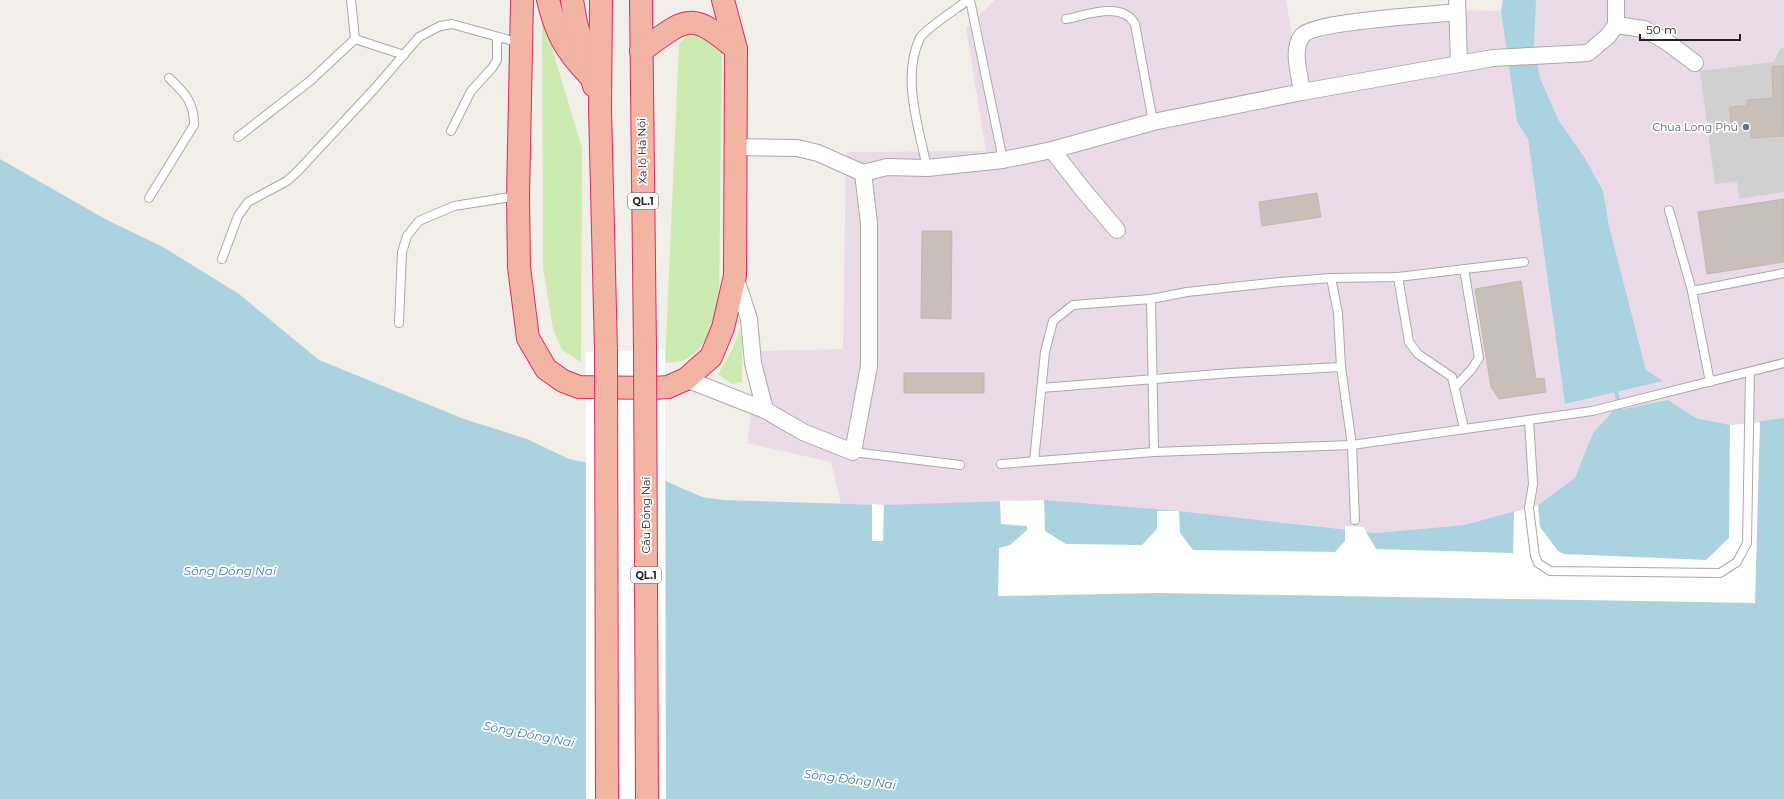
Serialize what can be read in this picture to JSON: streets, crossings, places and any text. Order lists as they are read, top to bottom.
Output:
{
  "streets": {
    "highway": ["Xa lộ Hà Nội", "QL.1", "Cầu Đồng Nai"]
  },
  "crossings": [
    ["Xa lộ Hà Nội", "Cầu Đồng Nai"]
  ],
  "water": ["Sông Đồng Nai"],
  "places": ["Chùa Long Phú"],
  "scale_bar": "50 m"
}
